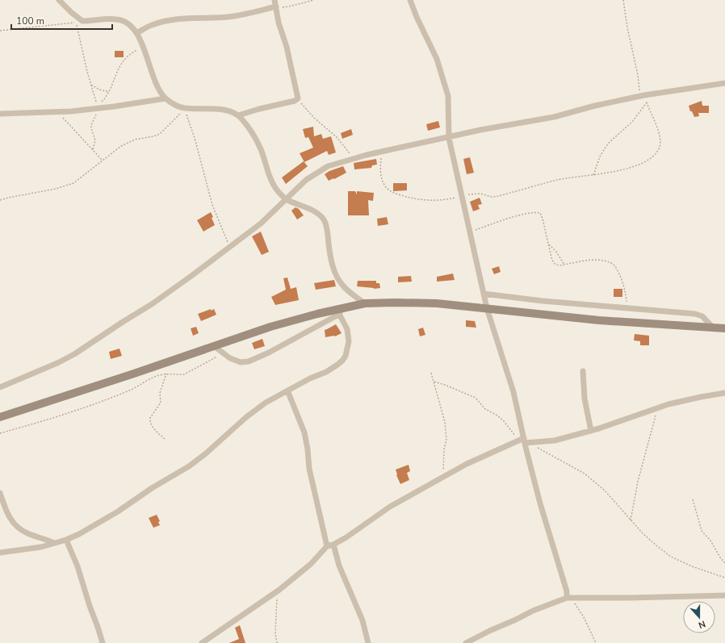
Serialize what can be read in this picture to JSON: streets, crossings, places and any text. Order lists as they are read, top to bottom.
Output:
{
  "scale_bar": "100 m",
  "north": "bottom"
}
